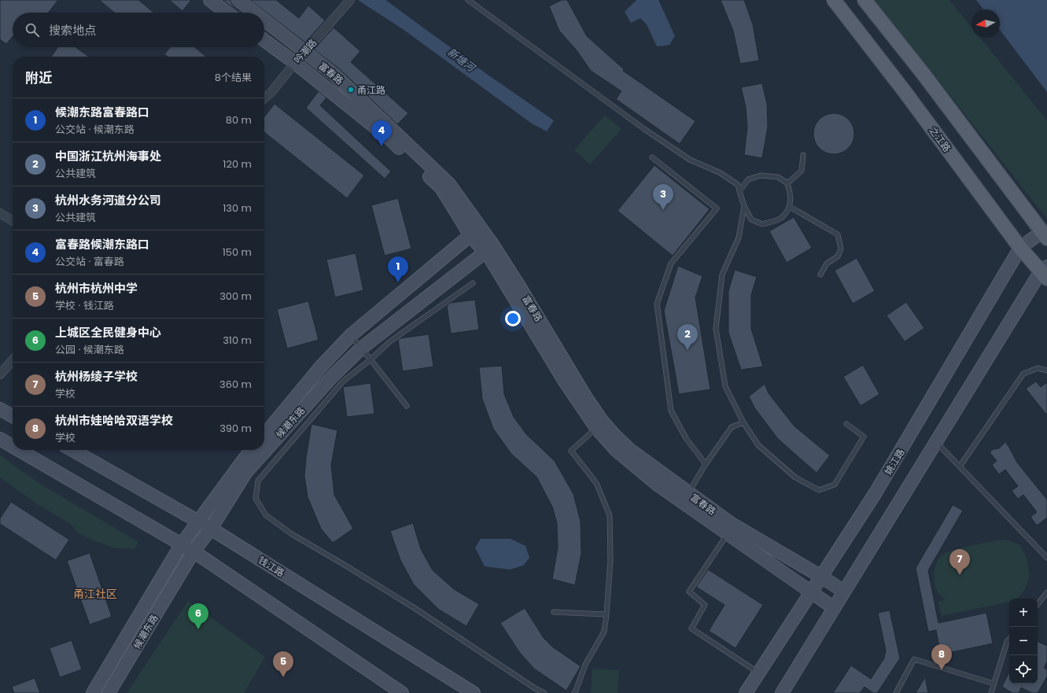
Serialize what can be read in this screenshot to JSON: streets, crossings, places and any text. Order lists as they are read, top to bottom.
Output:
{
  "streets": {
    "main road": ["之江路"],
    "street": [
      "吟潮路",
      "富春路",
      "候潮东路",
      "姚江路",
      "钱江路"
    ]
  },
  "crossings": [
    ["吟潮路", "富春路"],
    ["富春路", "候潮东路"],
    ["富春路", "姚江路"],
    ["之江路", "姚江路"],
    ["候潮东路", "钱江路"]
  ],
  "districts": ["甬江社区"],
  "water": ["新塘河"],
  "places": ["甬江路"],
  "north": "left",
  "page": {
    "search": "搜索地点",
    "heading": ["附近", "8个结果"],
    "list": [
      {
        "mark": "1",
        "name": "候潮东路富春路口",
        "note": "公交站 · 候潮东路",
        "value": "80 m"
      },
      {
        "mark": "2",
        "name": "中国浙江杭州海事处",
        "note": "公共建筑",
        "value": "120 m"
      },
      {
        "mark": "3",
        "name": "杭州水务河道分公司",
        "note": "公共建筑",
        "value": "130 m"
      },
      {
        "mark": "4",
        "name": "富春路候潮东路口",
        "note": "公交站 · 富春路",
        "value": "150 m"
      },
      {
        "mark": "5",
        "name": "杭州市杭州中学",
        "note": "学校 · 钱江路",
        "value": "300 m"
      },
      {
        "mark": "6",
        "name": "上城区全民健身中心",
        "note": "公园 · 候潮东路",
        "value": "310 m"
      },
      {
        "mark": "7",
        "name": "杭州杨绫子学校",
        "note": "学校",
        "value": "360 m"
      },
      {
        "mark": "8",
        "name": "杭州市娃哈哈双语学校",
        "note": "学校",
        "value": "390 m"
      }
    ],
    "pins": [
      "4",
      "3",
      "1",
      "2",
      "7",
      "6",
      "8",
      "5"
    ],
    "map_buttons": ["+", "−"]
  }
}
